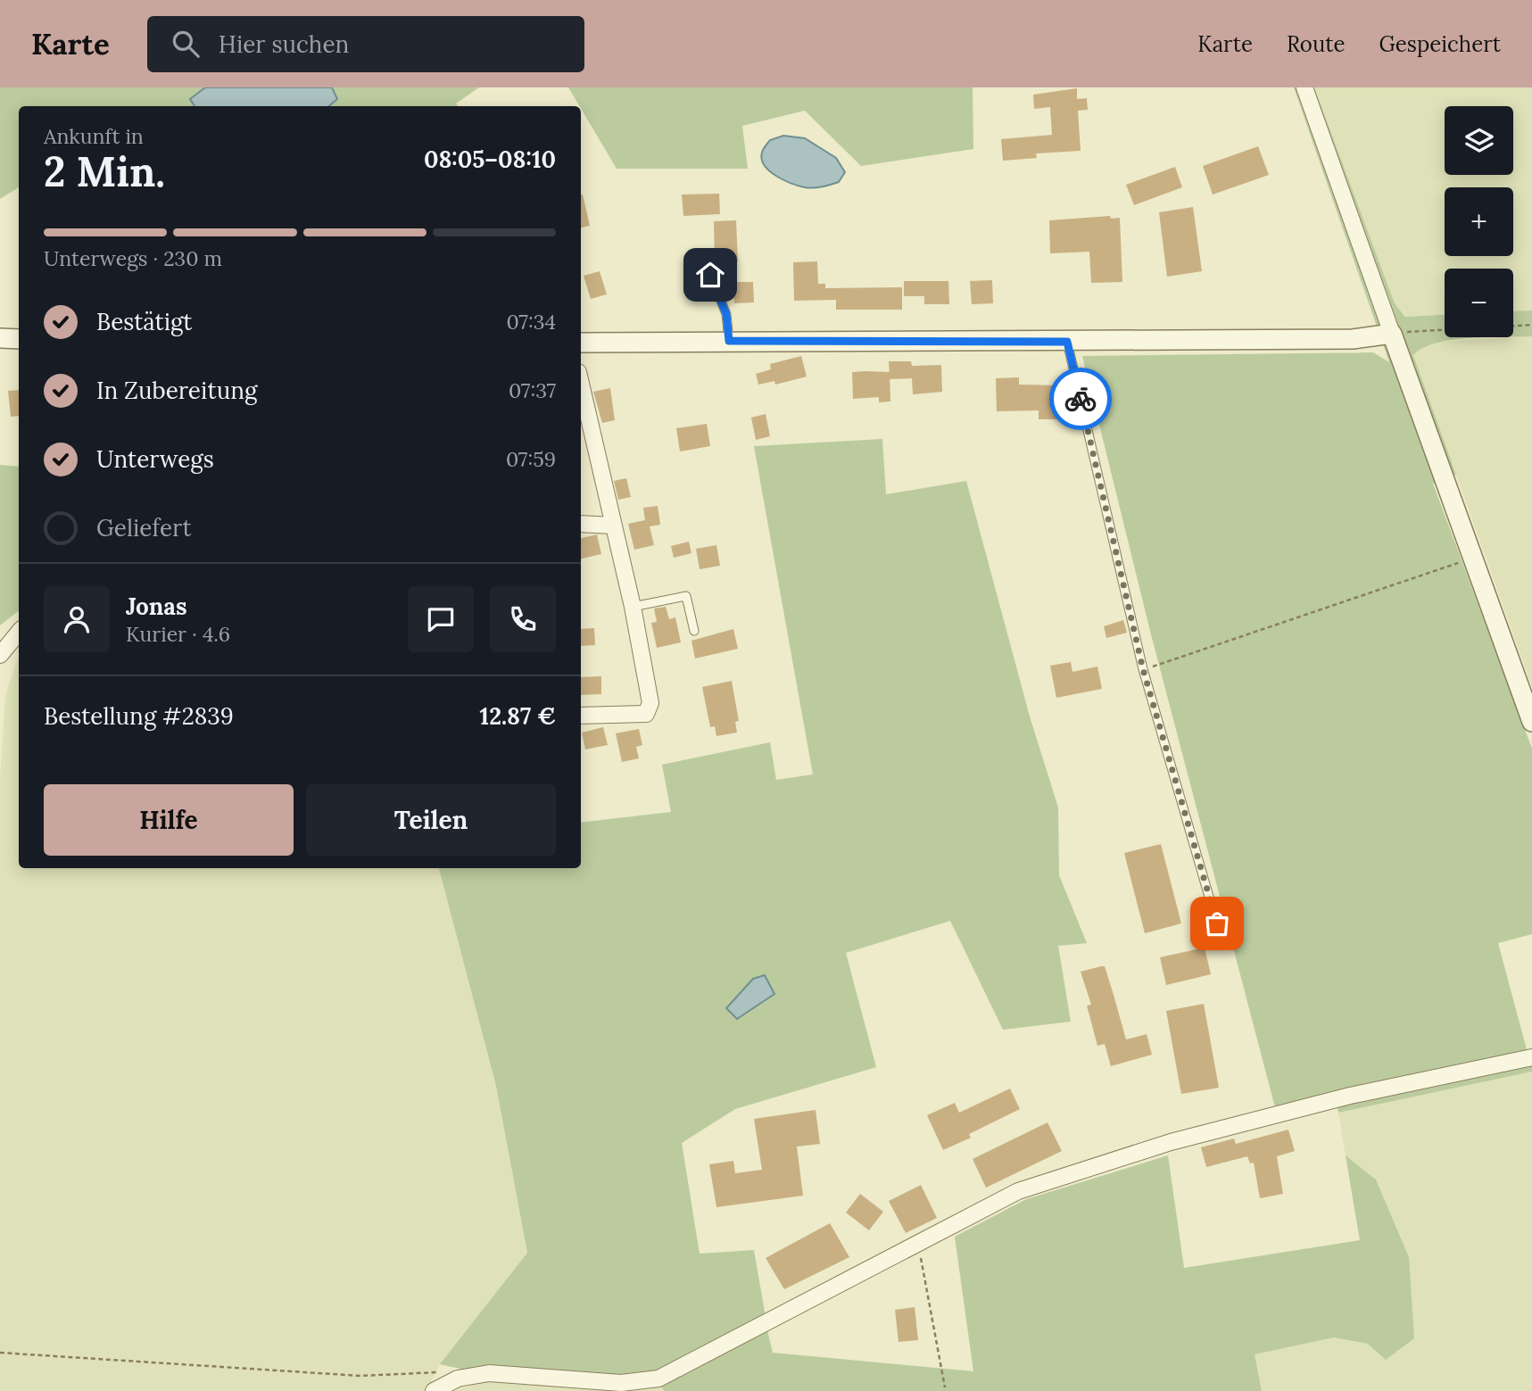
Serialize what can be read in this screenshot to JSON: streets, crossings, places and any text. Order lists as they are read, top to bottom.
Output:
{
  "page": {
    "header": "Karte",
    "search": "Hier suchen",
    "nav": ["Karte", "Route", "Gespeichert"],
    "map_buttons": ["+", "−"],
    "heading": ["2 Min.", "Ankunft in", "08:05–08:10"],
    "panel": [
      "Jonas",
      "Kurier · 4.6",
      "Bestellung #2839",
      "12.87 €"
    ],
    "bar": "Unterwegs · 230 m",
    "list": [
      ["Bestätigt", "07:34"],
      ["In Zubereitung", "07:37"],
      ["Unterwegs", "07:59"],
      "Geliefert"
    ],
    "buttons": ["Hilfe", "Teilen"]
  }
}
